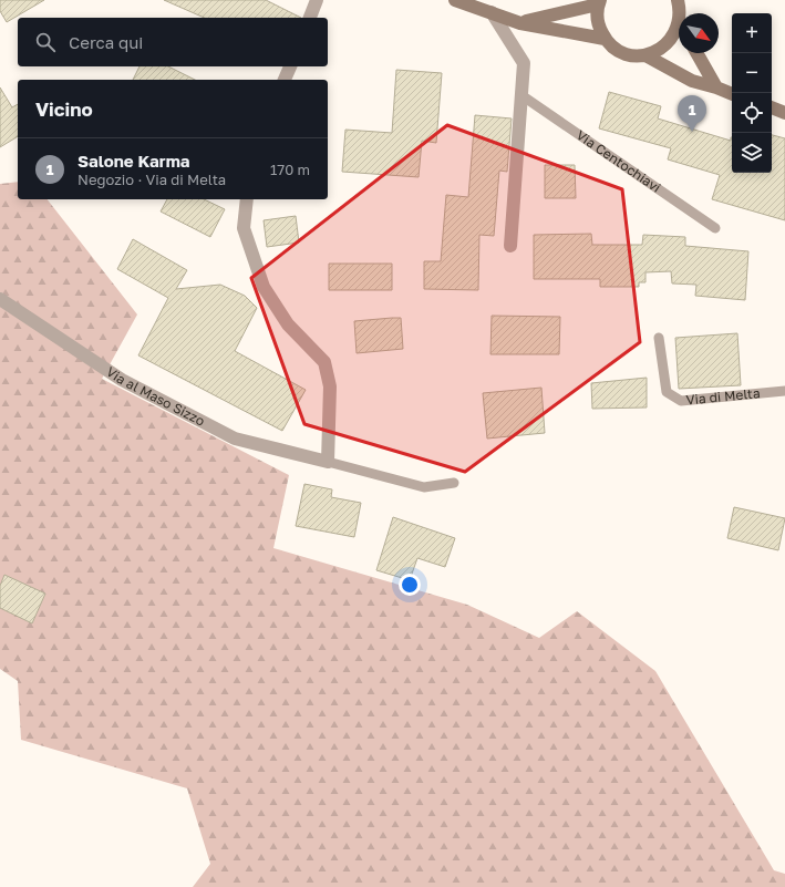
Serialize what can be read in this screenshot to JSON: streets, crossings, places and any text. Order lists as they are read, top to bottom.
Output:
{
  "streets": {
    "street": ["Via al Maso Sizzo"],
    "lane": ["Via Centochiavi", "Via di Melta"]
  },
  "north": "bottom right",
  "page": {
    "map_buttons": ["+", "−"],
    "search": "Cerca qui",
    "heading": "Vicino",
    "pins": "1",
    "list": [
      {
        "mark": "1",
        "name": "Salone Karma",
        "note": "Negozio · Via di Melta",
        "value": "170 m"
      }
    ]
  }
}
